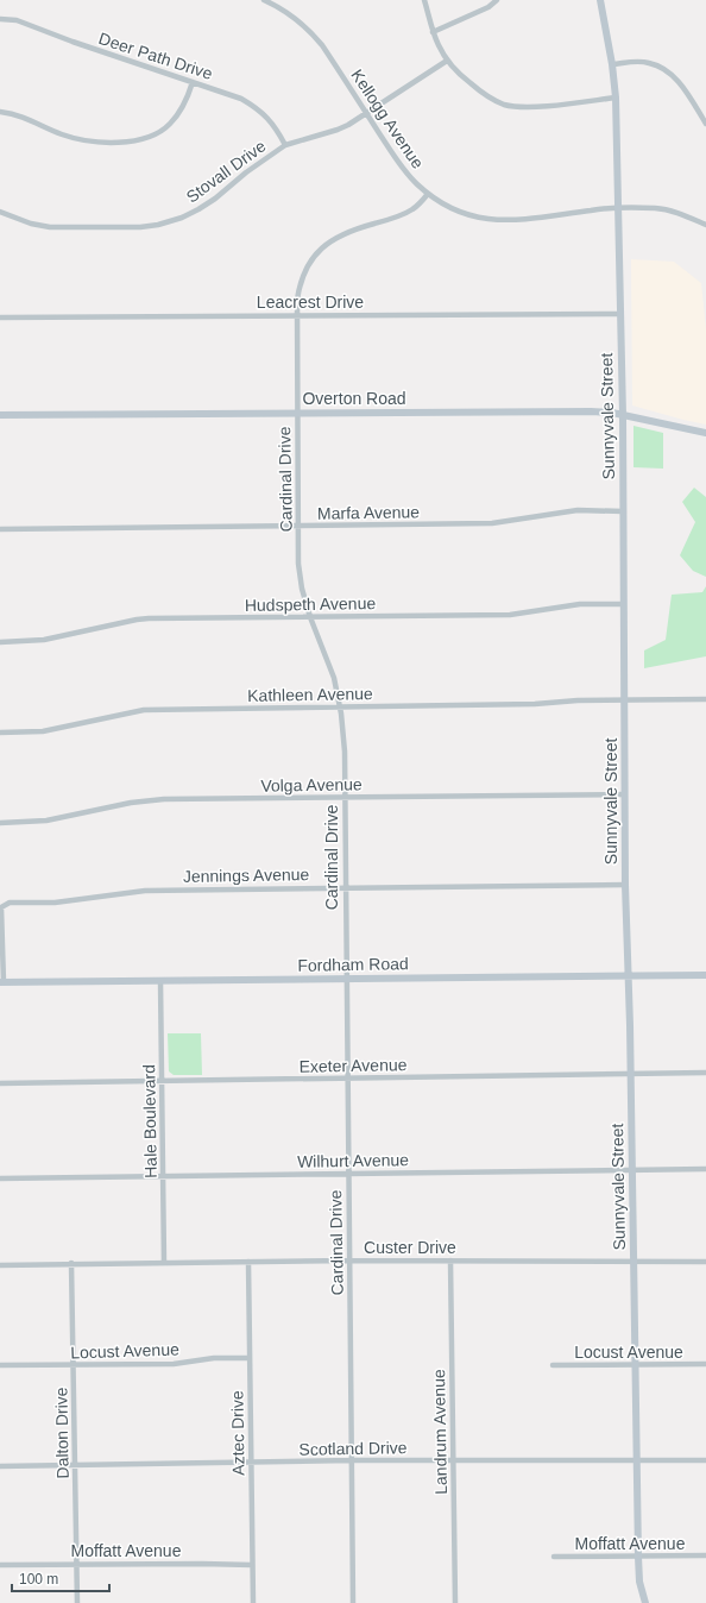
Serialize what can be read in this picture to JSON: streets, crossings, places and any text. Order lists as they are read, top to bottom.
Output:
{
  "streets": {
    "street": [
      "Deer Path Drive",
      "Kellogg Avenue",
      "Stovall Drive",
      "Leacrest Drive",
      "Overton Road",
      "Sunnyvale Street",
      "Cardinal Drive",
      "Marfa Avenue",
      "Hudspeth Avenue",
      "Kathleen Avenue",
      "Volga Avenue",
      "Jennings Avenue",
      "Fordham Road",
      "Exeter Avenue",
      "Hale Boulevard",
      "Wilhurt Avenue",
      "Custer Drive",
      "Locust Avenue",
      "Landrum Avenue",
      "Dalton Drive",
      "Aztec Drive",
      "Scotland Drive",
      "Moffatt Avenue"
    ]
  },
  "crossings": [
    ["Deer Path Drive", "Stovall Drive"],
    ["Kellogg Avenue", "Stovall Drive"],
    ["Kellogg Avenue", "Sunnyvale Street"],
    ["Kellogg Avenue", "Cardinal Drive"],
    ["Leacrest Drive", "Sunnyvale Street"],
    ["Leacrest Drive", "Cardinal Drive"],
    ["Overton Road", "Sunnyvale Street"],
    ["Overton Road", "Cardinal Drive"],
    ["Sunnyvale Street", "Marfa Avenue"],
    ["Sunnyvale Street", "Hudspeth Avenue"],
    ["Sunnyvale Street", "Kathleen Avenue"],
    ["Sunnyvale Street", "Volga Avenue"],
    ["Sunnyvale Street", "Jennings Avenue"],
    ["Sunnyvale Street", "Fordham Road"],
    ["Sunnyvale Street", "Exeter Avenue"],
    ["Sunnyvale Street", "Wilhurt Avenue"],
    ["Sunnyvale Street", "Custer Drive"],
    ["Sunnyvale Street", "Locust Avenue"],
    ["Sunnyvale Street", "Scotland Drive"],
    ["Sunnyvale Street", "Moffatt Avenue"],
    ["Cardinal Drive", "Marfa Avenue"],
    ["Cardinal Drive", "Hudspeth Avenue"],
    ["Cardinal Drive", "Kathleen Avenue"],
    ["Cardinal Drive", "Volga Avenue"],
    ["Cardinal Drive", "Jennings Avenue"],
    ["Cardinal Drive", "Fordham Road"],
    ["Cardinal Drive", "Exeter Avenue"],
    ["Cardinal Drive", "Wilhurt Avenue"],
    ["Cardinal Drive", "Custer Drive"],
    ["Cardinal Drive", "Scotland Drive"],
    ["Jennings Avenue", "Fordham Road"],
    ["Fordham Road", "Hale Boulevard"],
    ["Exeter Avenue", "Hale Boulevard"],
    ["Hale Boulevard", "Wilhurt Avenue"],
    ["Hale Boulevard", "Custer Drive"],
    ["Custer Drive", "Landrum Avenue"],
    ["Custer Drive", "Dalton Drive"],
    ["Custer Drive", "Aztec Drive"],
    ["Locust Avenue", "Dalton Drive"],
    ["Locust Avenue", "Aztec Drive"],
    ["Landrum Avenue", "Scotland Drive"],
    ["Dalton Drive", "Scotland Drive"],
    ["Dalton Drive", "Moffatt Avenue"],
    ["Aztec Drive", "Scotland Drive"],
    ["Aztec Drive", "Moffatt Avenue"]
  ],
  "scale_bar": "100 m"
}
